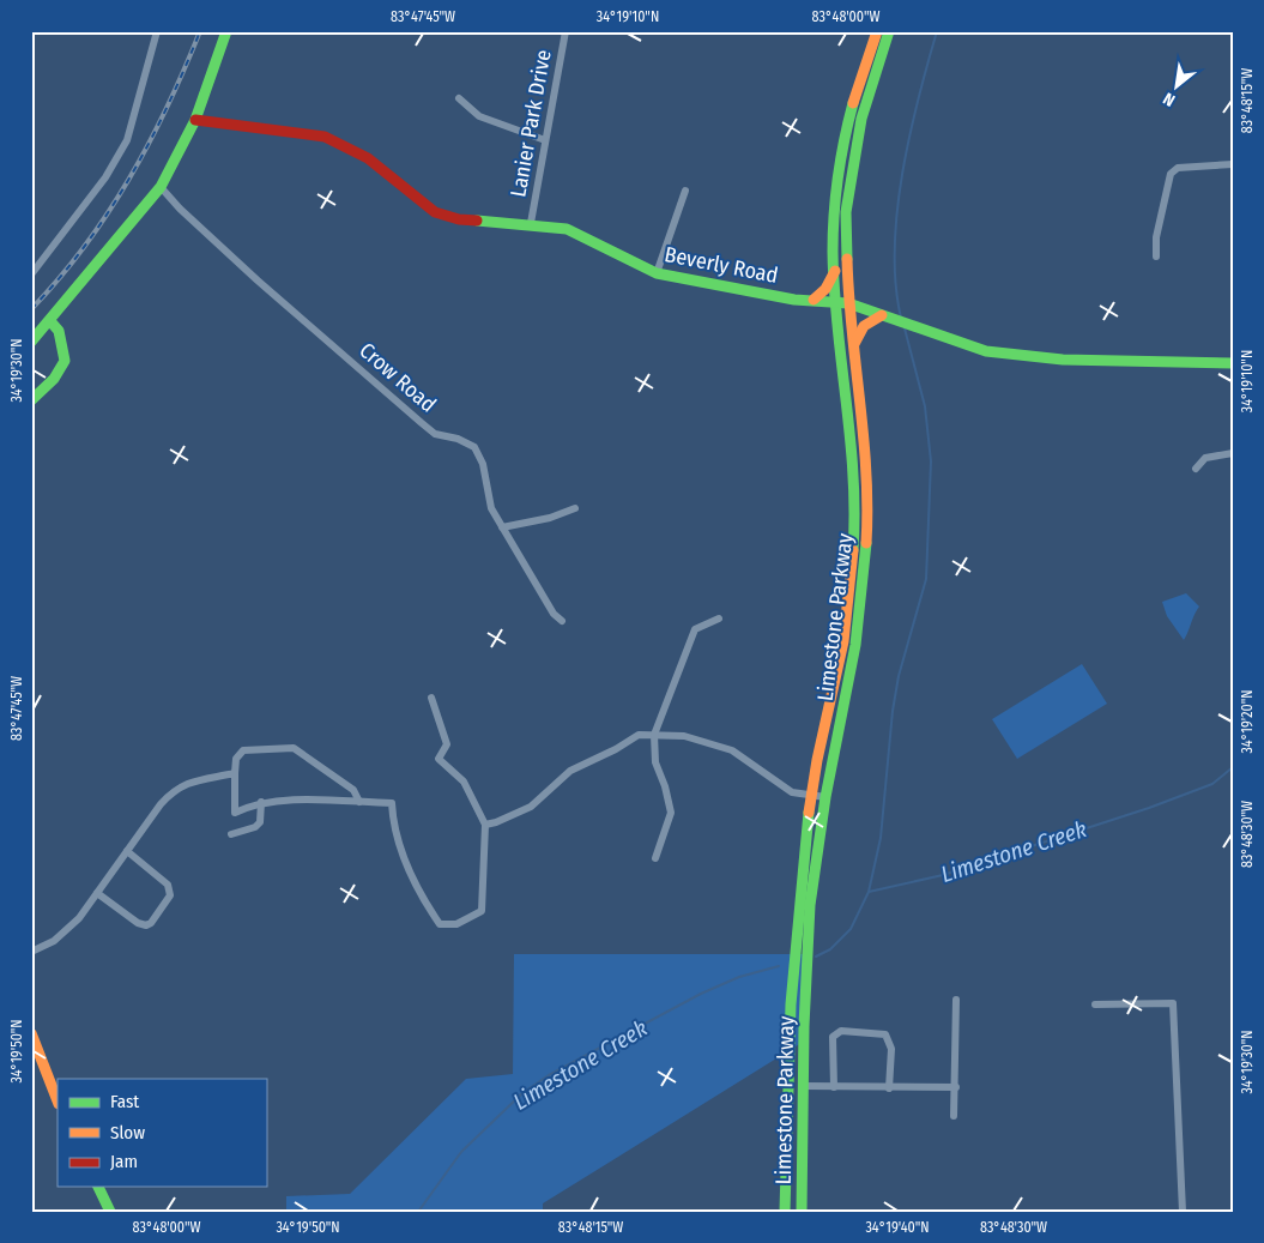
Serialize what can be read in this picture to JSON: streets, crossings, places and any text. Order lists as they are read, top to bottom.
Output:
{
  "streets": {
    "main road": ["Beverly Road", "Limestone Parkway"],
    "street": ["Lanier Park Drive", "Crow Road"]
  },
  "crossings": [
    ["Lanier Park Drive", "Beverly Road"],
    ["Beverly Road", "Limestone Parkway"]
  ],
  "water": ["Limestone Creek"],
  "legend": ["Fast", "Slow", "Jam"],
  "north": "bottom left",
  "coordinates": [
    "83°47'45\"W",
    "34°19'10\"N",
    "83°48'00\"W",
    "83°48'15\"W",
    "34°19'30\"N",
    "34°19'20\"N",
    "83°48'30\"W",
    "34°19'50\"N",
    "34°19'40\"N"
  ]
}
